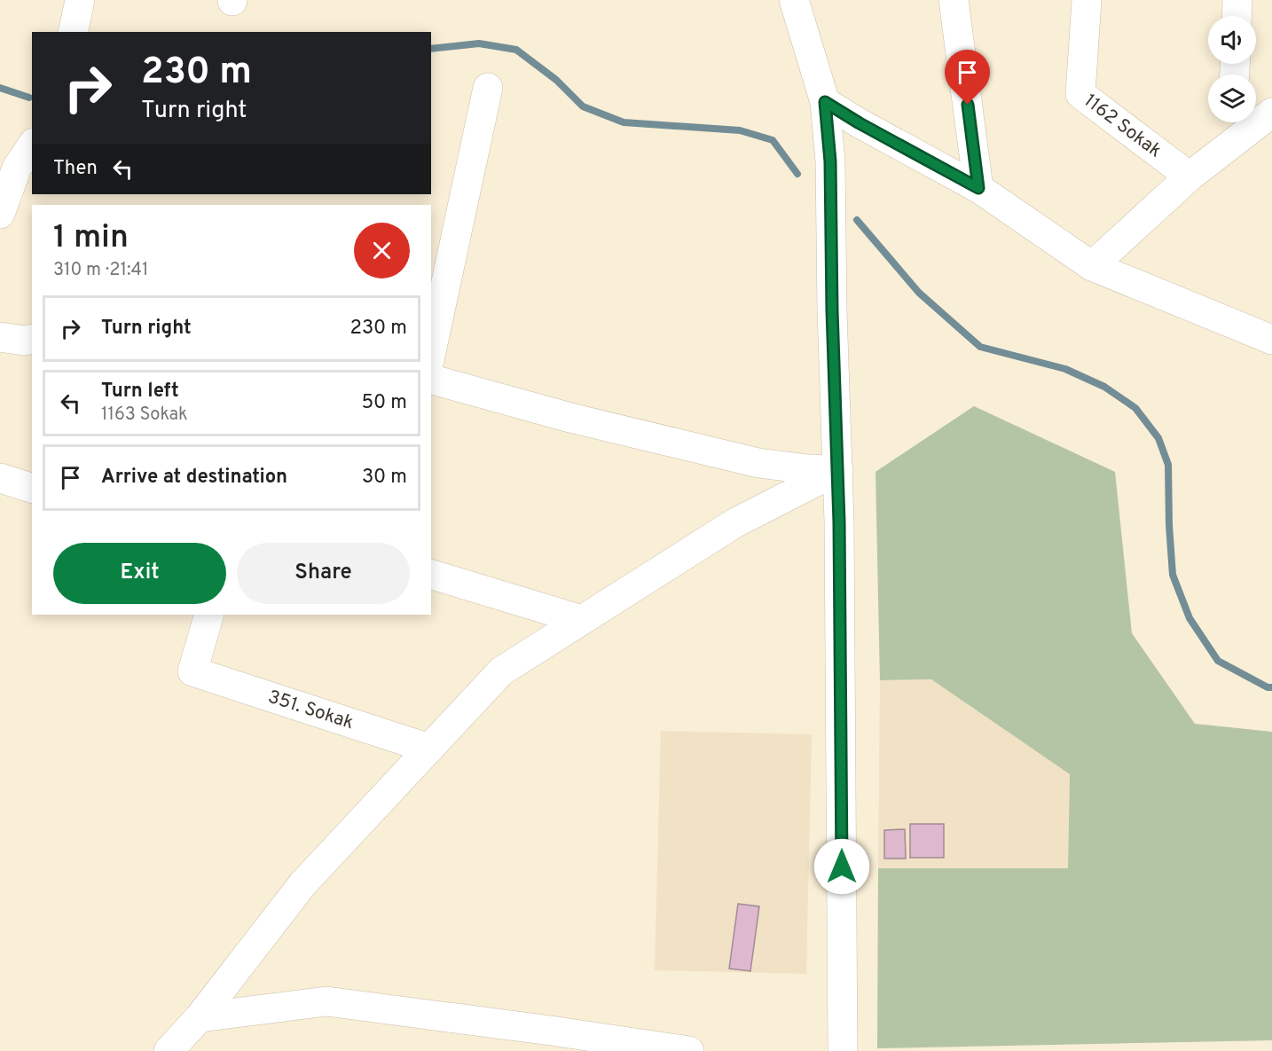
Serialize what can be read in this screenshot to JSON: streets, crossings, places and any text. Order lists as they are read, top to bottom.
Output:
{
  "streets": {
    "street": ["1162 Sokak", "351. Sokak"]
  },
  "page": {
    "turn": ["230 m", "Turn right"],
    "then": "Then",
    "heading": ["1 min", "310 m · 21:41"],
    "list": [
      {
        "name": "Turn right",
        "value": "230 m"
      },
      {
        "name": "Turn left",
        "note": "1163 Sokak",
        "value": "50 m"
      },
      {
        "name": "Arrive at destination",
        "value": "30 m"
      }
    ],
    "buttons": ["Exit", "Share"]
  }
}
